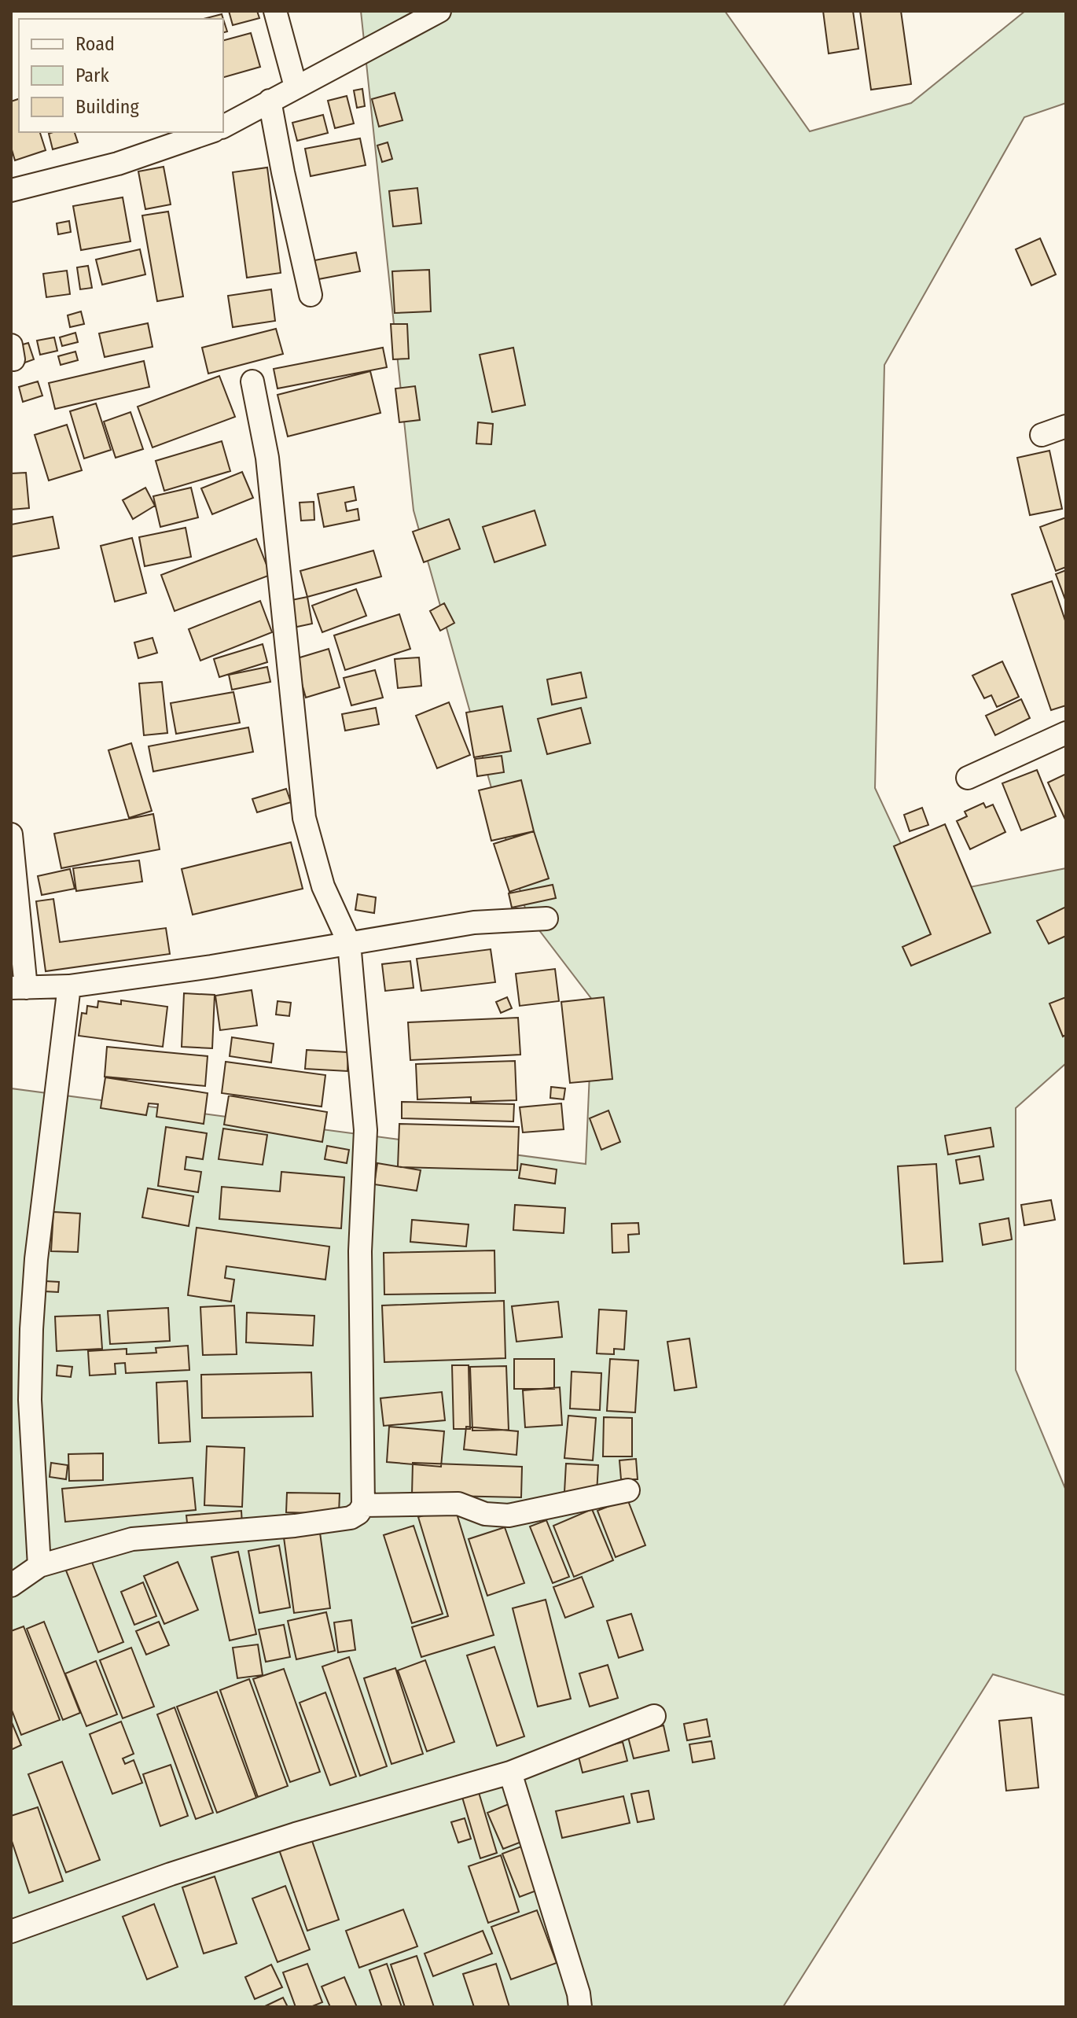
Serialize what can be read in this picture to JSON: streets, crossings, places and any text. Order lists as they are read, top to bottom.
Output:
{
  "legend": ["Road", "Park", "Building"]
}
